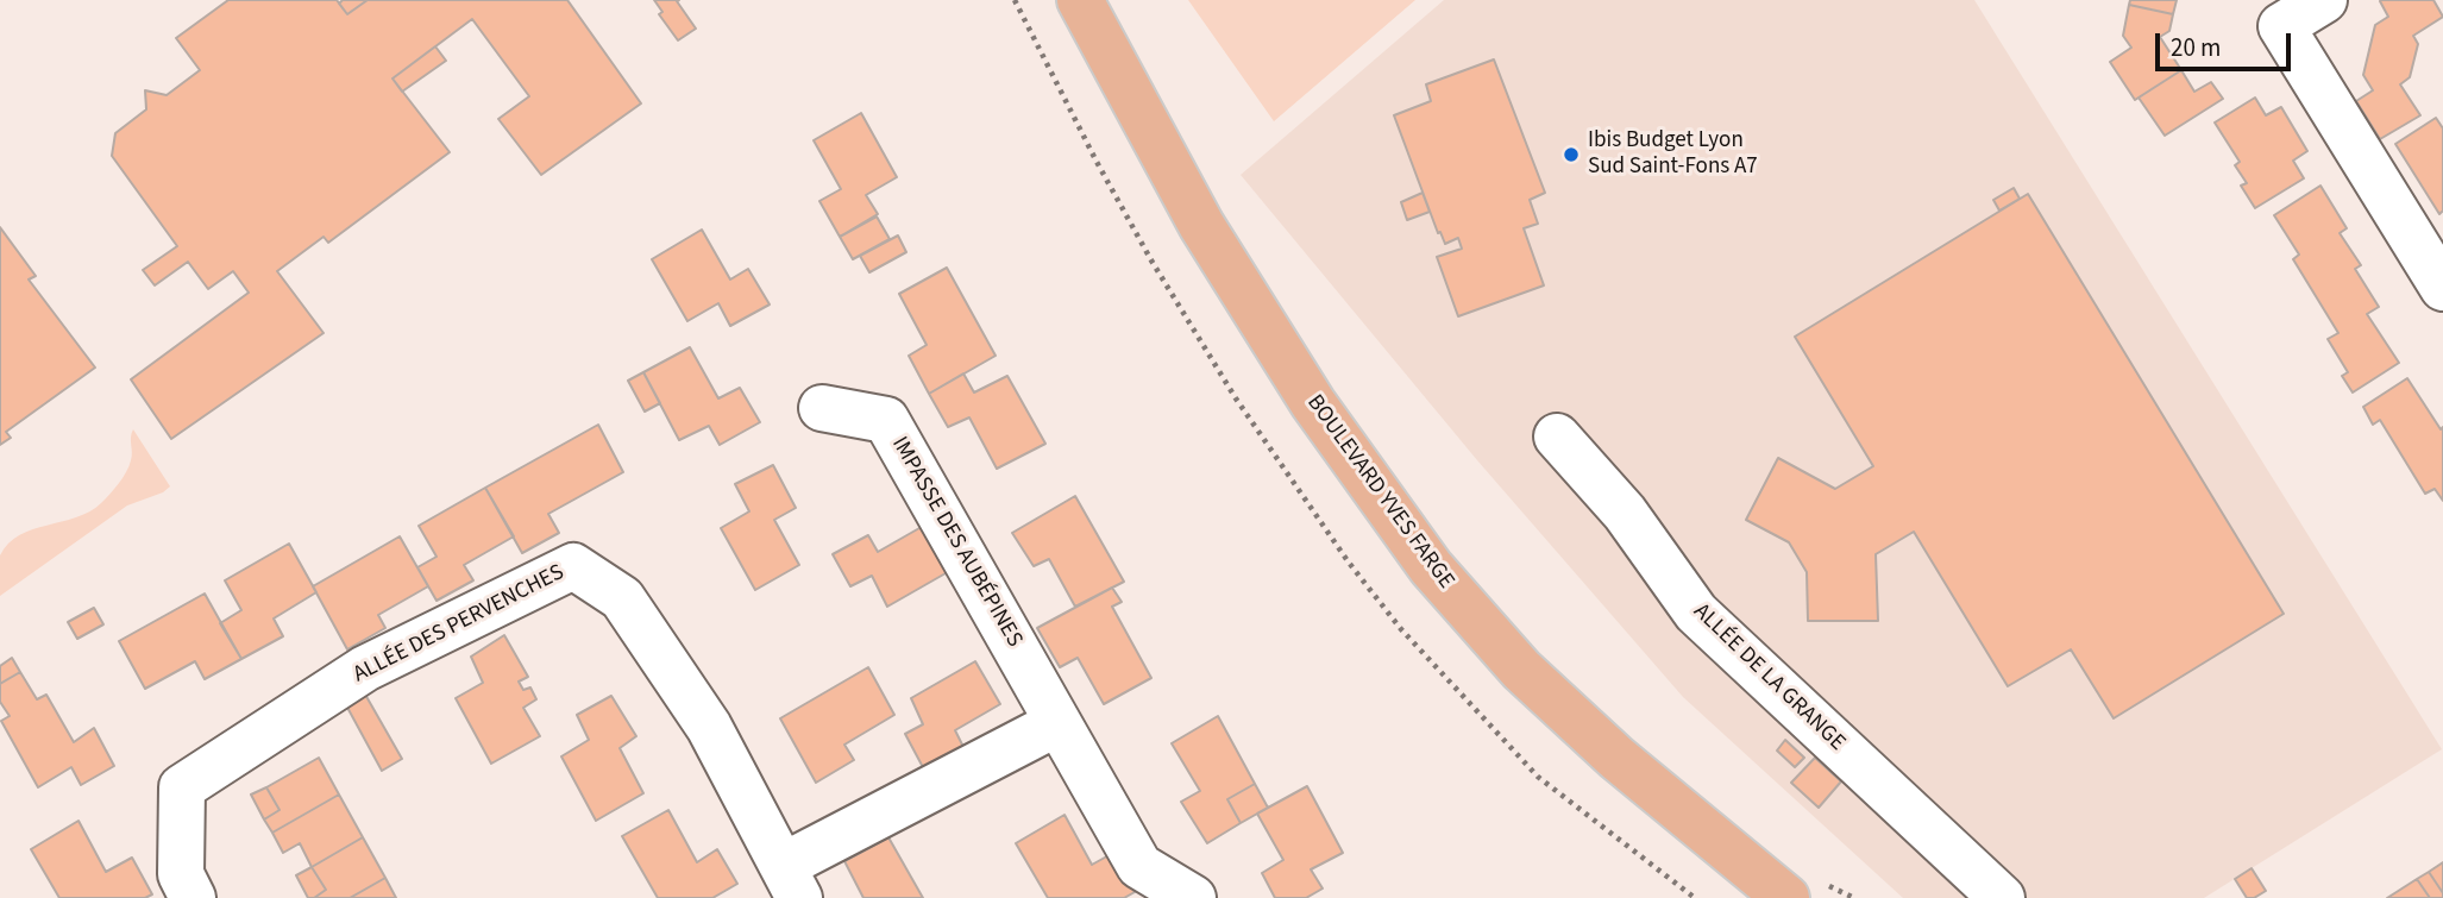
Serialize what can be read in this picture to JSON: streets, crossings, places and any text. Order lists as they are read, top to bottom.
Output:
{
  "streets": {
    "main road": ["BOULEVARD YVES FARGE"],
    "street": ["IMPASSE DES AUBÉPINES", "ALLÉE DES PERVENCHES", "ALLÉE DE LA GRANGE"]
  },
  "places": ["Ibis Budget Lyon Sud Saint-Fons A7"],
  "scale_bar": "20 m"
}
